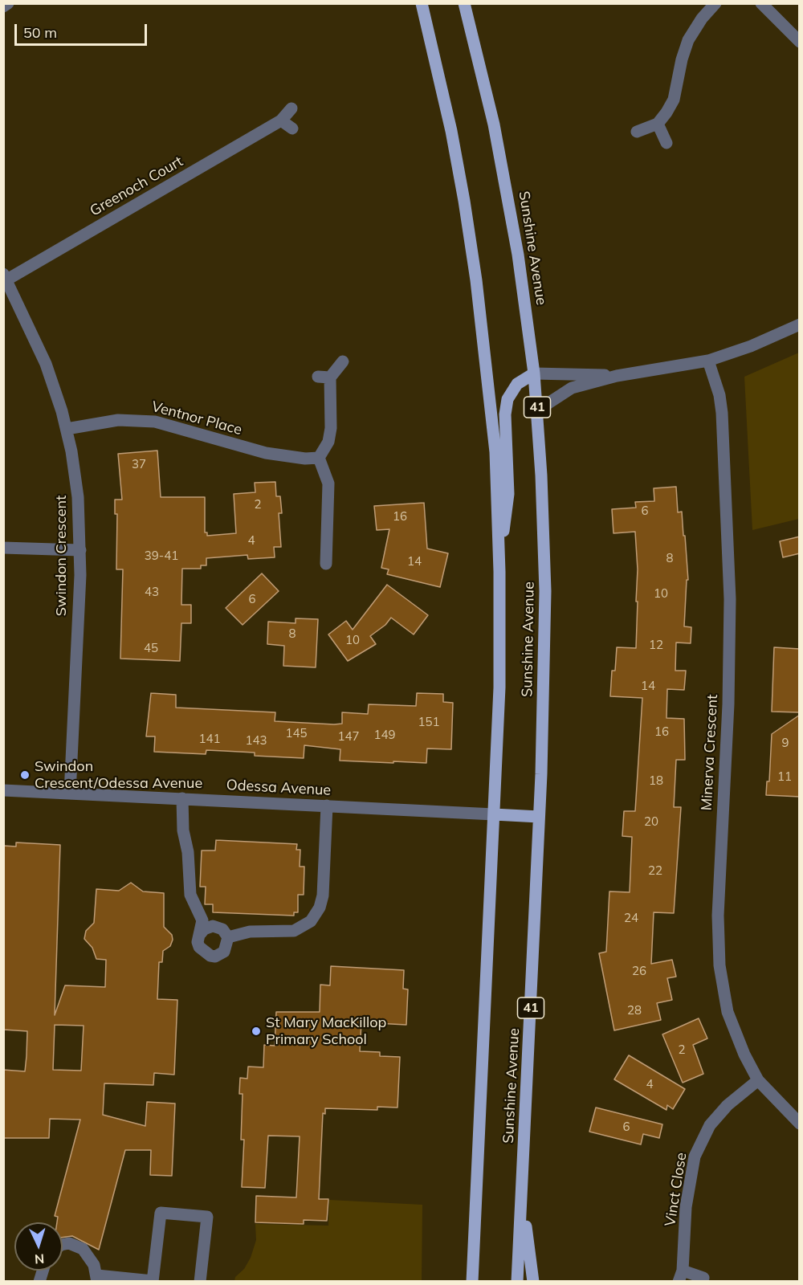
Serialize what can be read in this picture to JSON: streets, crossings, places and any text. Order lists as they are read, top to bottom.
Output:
{
  "streets": {
    "main road": ["Sunshine Avenue", "41"],
    "street": [
      "Greenoch Court",
      "Ventnor Place",
      "Swindon Crescent",
      "Minerva Crescent",
      "Odessa Avenue",
      "Vinct Close"
    ]
  },
  "crossings": [
    ["Greenoch Court", "Swindon Crescent"],
    ["Sunshine Avenue", "Odessa Avenue"],
    ["Ventnor Place", "Swindon Crescent"],
    ["Swindon Crescent", "Odessa Avenue"],
    ["Minerva Crescent", "Vinct Close"]
  ],
  "places": ["Swindon Crescent/Odessa Avenue", "St Mary MacKillop Primary School"],
  "house_numbers": [
    "37",
    "2",
    "6",
    "16",
    "4",
    "39-41",
    "8",
    "14",
    "43",
    "10",
    "6",
    "8",
    "10",
    "12",
    "45",
    "14",
    "151",
    "16",
    "145",
    "149",
    "147",
    "141",
    "143",
    "9",
    "11",
    "18",
    "20",
    "22",
    "24",
    "26",
    "28",
    "2",
    "4",
    "6"
  ],
  "scale_bar": "50 m",
  "north": "bottom"
}
